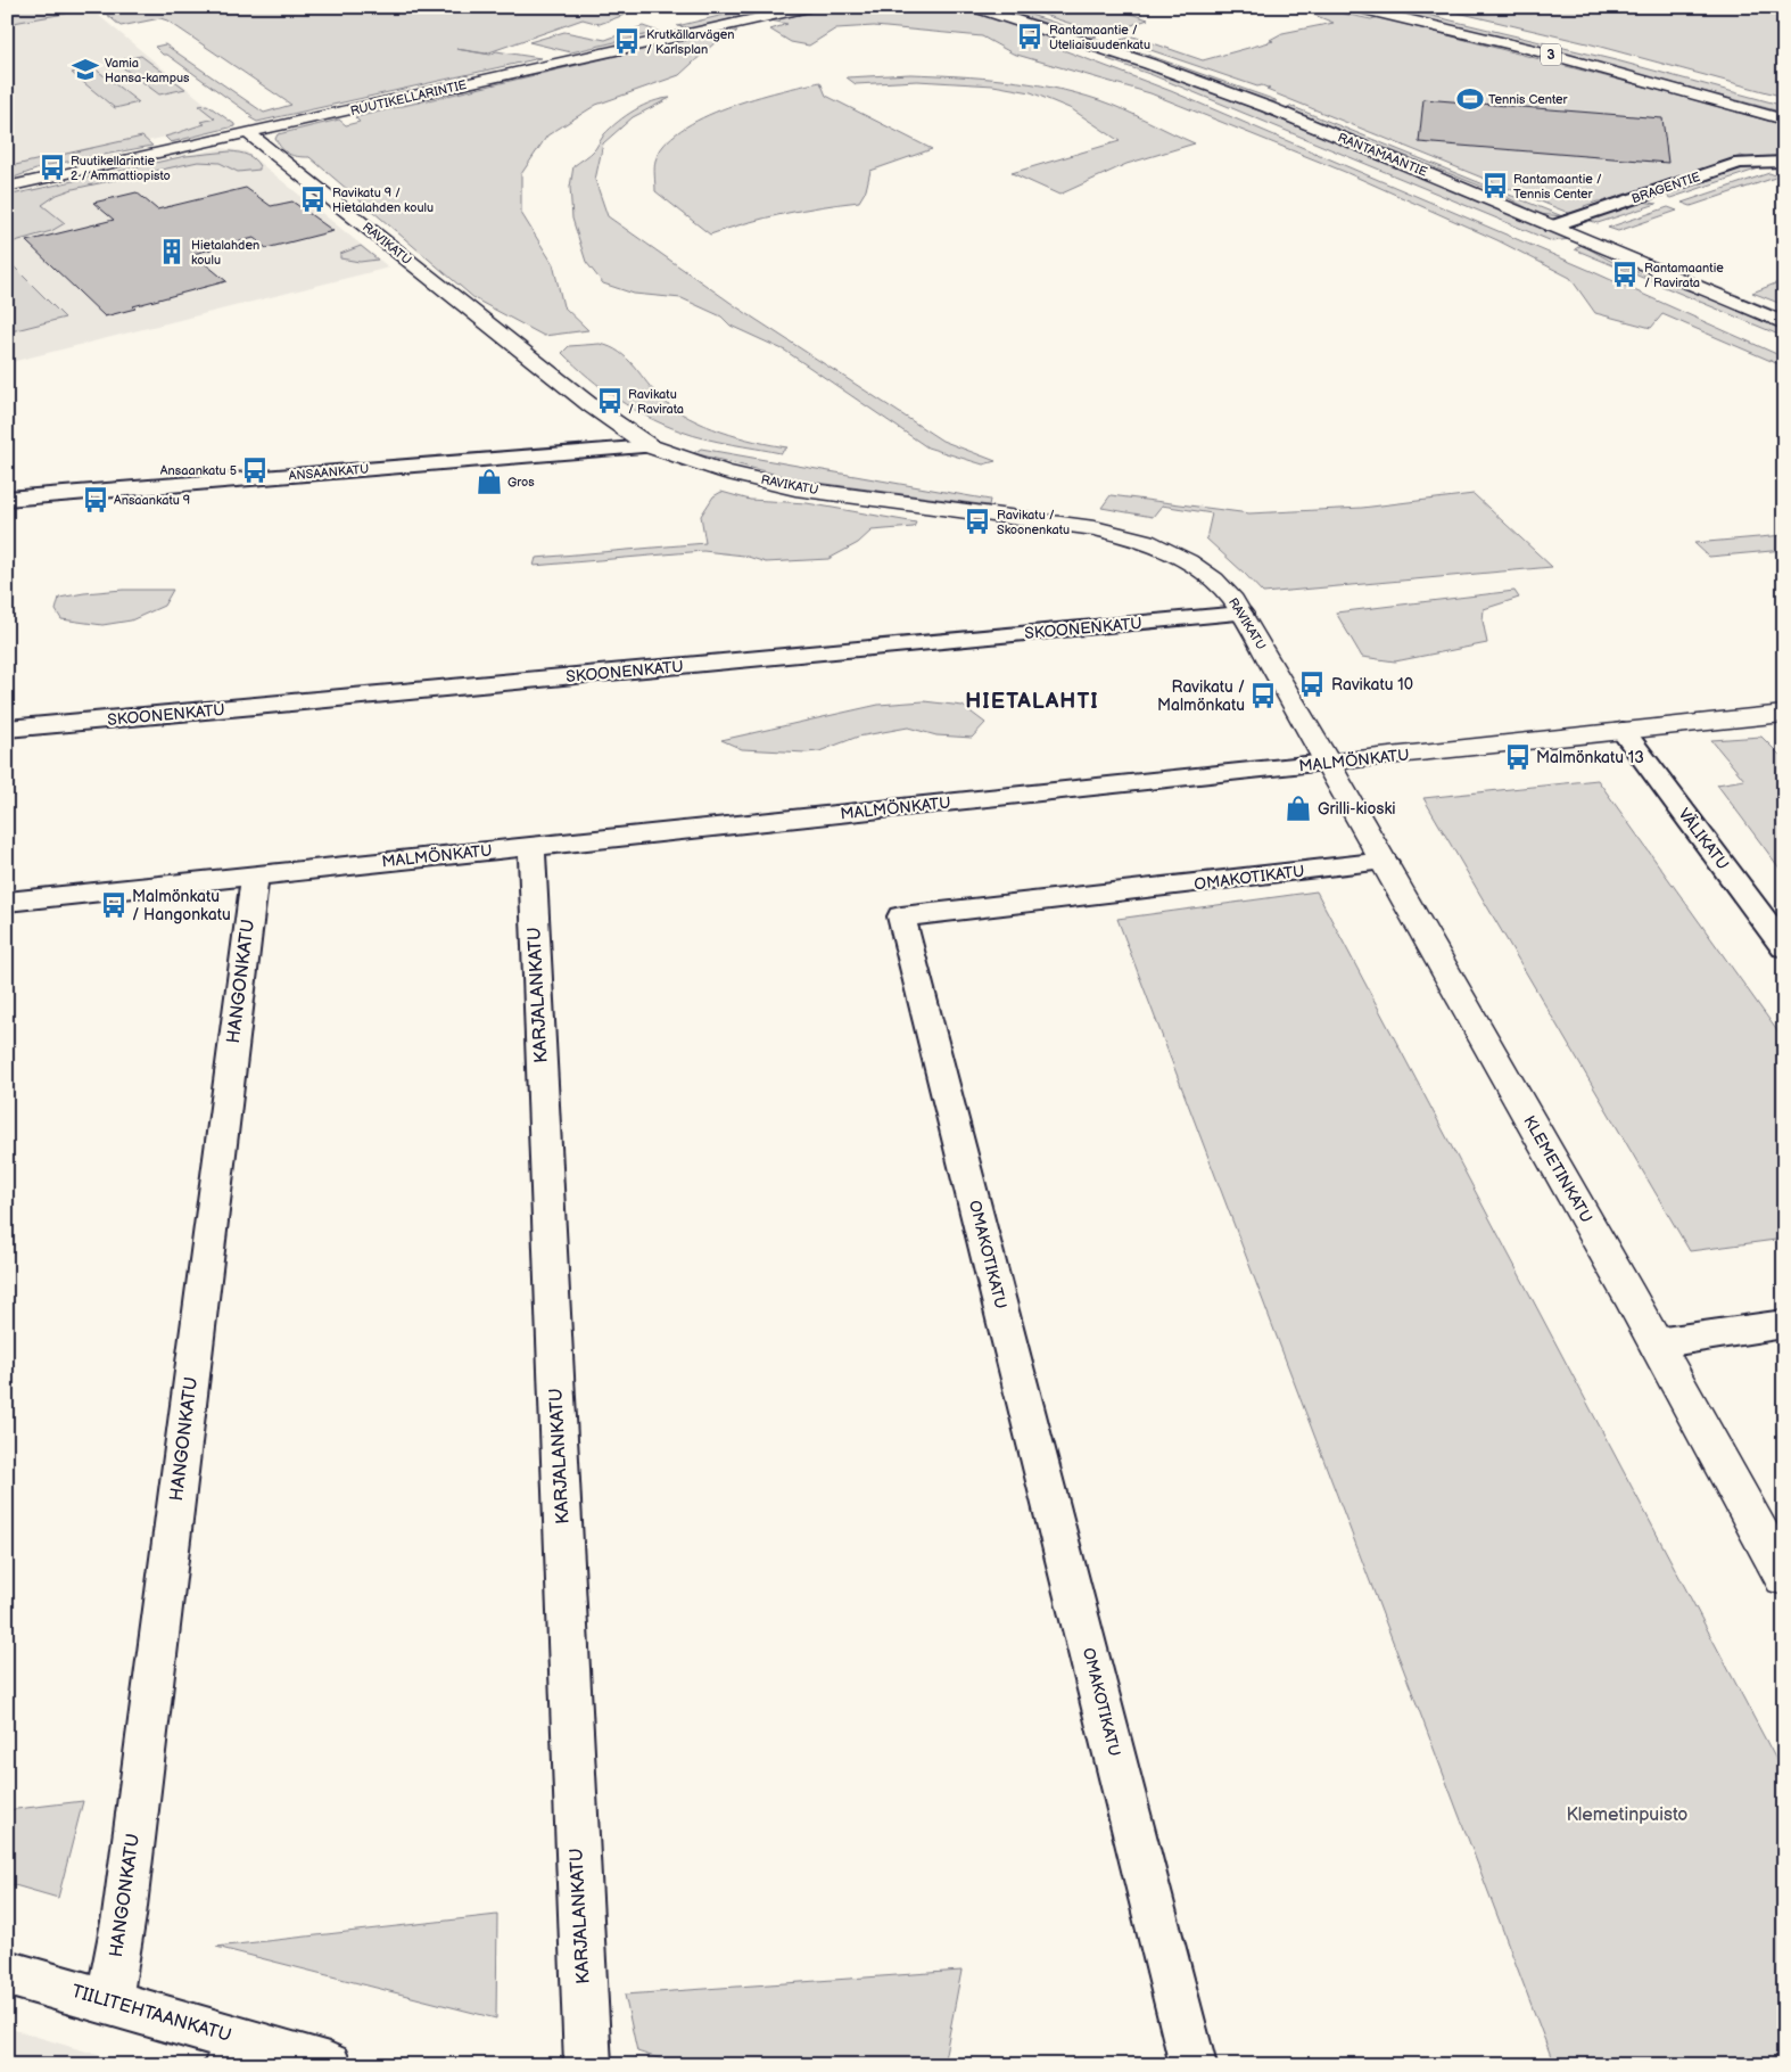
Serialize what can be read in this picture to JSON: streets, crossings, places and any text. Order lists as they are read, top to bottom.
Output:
{
  "streets": {
    "main road": [
      "3",
      "RUUTIKELLARINTIE",
      "RANTAMAANTIE",
      "RAVIKATU",
      "MALMÖNKATU",
      "KLEMETINKATU"
    ],
    "street": [
      "BRAGENTIE",
      "ANSAANKATU",
      "SKOONENKATU",
      "VÄLIKATU",
      "OMAKOTIKATU",
      "HANGONKATU",
      "KARJALANKATU",
      "TIILITEHTAANKATU"
    ]
  },
  "crossings": [
    ["RUUTIKELLARINTIE", "RAVIKATU"],
    ["RANTAMAANTIE", "BRAGENTIE"],
    ["RAVIKATU", "ANSAANKATU"],
    ["RAVIKATU", "SKOONENKATU"],
    ["RAVIKATU", "MALMÖNKATU"],
    ["RAVIKATU", "KLEMETINKATU"],
    ["MALMÖNKATU", "VÄLIKATU"],
    ["MALMÖNKATU", "HANGONKATU"],
    ["MALMÖNKATU", "KARJALANKATU"],
    ["MALMÖNKATU", "KLEMETINKATU"],
    ["OMAKOTIKATU", "KLEMETINKATU"],
    ["HANGONKATU", "TIILITEHTAANKATU"]
  ],
  "districts": ["HIETALAHTI"],
  "parks": ["Klemetinpuisto"],
  "places": {
    "bus stop": [
      "Rantamaantie / Uteliaisuudenkatu",
      "Krutkällarvägen / Karlsplan",
      "Ruutikellarintie 2 / Ammattiopisto",
      "Rantamaantie / Tennis Center",
      "Ravikatu 9 / Hietalahden koulu",
      "Rantamaantie / Ravirata",
      "Ravikatu / Ravirata",
      "Ansaankatu 5",
      "Ansaankatu 9",
      "Ravikatu / Skoonenkatu",
      "Ravikatu 10",
      "Ravikatu / Malmönkatu",
      "Malmönkatu 13",
      "Malmönkatu / Hangonkatu"
    ],
    "school or university": ["Vamia Hansa-kampus"],
    "sports": ["Tennis Center"],
    "building": ["Hietalahden koulu"],
    "shop": ["Gros", "Grilli-kioski"]
  }
}
